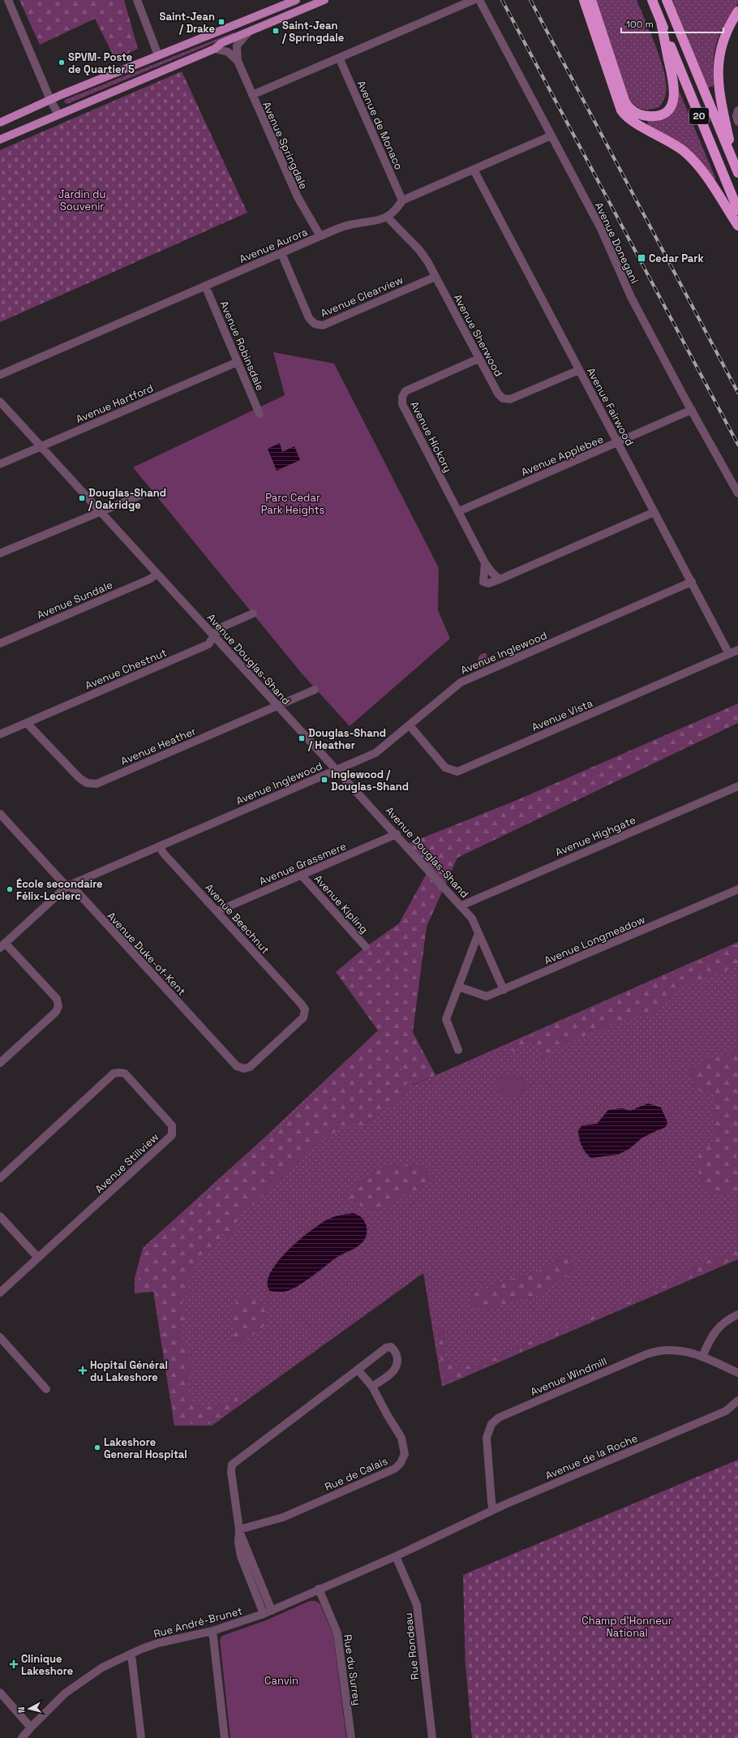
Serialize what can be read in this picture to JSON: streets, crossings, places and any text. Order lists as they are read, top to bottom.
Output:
{
  "streets": {
    "highway": ["20"],
    "street": [
      "Avenue de Monaco",
      "Avenue Springdale",
      "Avenue Donegani",
      "Avenue Aurora",
      "Avenue Clearview",
      "Avenue Sherwood",
      "Avenue Robinsdale",
      "Avenue Hartford",
      "Avenue Fairwood",
      "Avenue Hickory",
      "Avenue Applebee",
      "Avenue Sundale",
      "Avenue Inglewood",
      "Avenue Douglas-Shand",
      "Avenue Chestnut",
      "Avenue Vista",
      "Avenue Heather",
      "Avenue Highgate",
      "Avenue Grassmere",
      "Avenue Kipling",
      "Avenue Beechnut",
      "Avenue Longmeadow",
      "Avenue Duke-of-Kent",
      "Avenue Stillview",
      "Avenue Windmill",
      "Avenue de la Roche",
      "Rue de Calais",
      "Rue André-Brunet",
      "Rue Rondeau",
      "Rue du Surrey"
    ]
  },
  "crossings": [
    ["Avenue de Monaco", "Avenue Aurora"],
    ["Avenue Springdale", "Avenue Aurora"],
    ["Avenue Donegani", "Avenue Aurora"],
    ["Avenue Donegani", "Avenue Applebee"],
    ["Avenue Aurora", "Avenue Clearview"],
    ["Avenue Aurora", "Avenue Sherwood"],
    ["Avenue Aurora", "Avenue Robinsdale"],
    ["Avenue Aurora", "Avenue Fairwood"],
    ["Avenue Clearview", "Avenue Sherwood"],
    ["Avenue Sherwood", "Avenue Fairwood"],
    ["Avenue Sherwood", "Avenue Hickory"],
    ["Avenue Robinsdale", "Avenue Hartford"],
    ["Avenue Hartford", "Avenue Douglas-Shand"],
    ["Avenue Fairwood", "Avenue Applebee"],
    ["Avenue Fairwood", "Avenue Inglewood"],
    ["Avenue Fairwood", "Avenue Vista"],
    ["Avenue Hickory", "Avenue Applebee"],
    ["Avenue Sundale", "Avenue Douglas-Shand"],
    ["Avenue Inglewood", "Avenue Douglas-Shand"],
    ["Avenue Inglewood", "Avenue Vista"],
    ["Avenue Inglewood", "Avenue Beechnut"],
    ["Avenue Inglewood", "Avenue Duke-of-Kent"],
    ["Avenue Douglas-Shand", "Avenue Chestnut"],
    ["Avenue Douglas-Shand", "Avenue Heather"],
    ["Avenue Douglas-Shand", "Avenue Highgate"],
    ["Avenue Douglas-Shand", "Avenue Grassmere"],
    ["Avenue Douglas-Shand", "Avenue Longmeadow"],
    ["Avenue Chestnut", "Avenue Heather"],
    ["Avenue Grassmere", "Avenue Kipling"],
    ["Avenue Grassmere", "Avenue Beechnut"],
    ["Avenue Beechnut", "Avenue Duke-of-Kent"],
    ["Avenue Windmill", "Avenue de la Roche"],
    ["Avenue de la Roche", "Rue André-Brunet"],
    ["Rue André-Brunet", "Rue Rondeau"],
    ["Rue André-Brunet", "Rue du Surrey"]
  ],
  "parks": [
    "Jardin du Souvenir",
    "Parc Cedar Park Heights",
    "Champ d'Honneur National",
    "Canvin"
  ],
  "places": {
    "transit": [
      "Saint-Jean / Drake",
      "Saint-Jean / Springdale",
      "Cedar Park",
      "Douglas-Shand / Oakridge",
      "Douglas-Shand / Heather",
      "Inglewood / Douglas-Shand"
    ],
    "other": ["SPVM- Poste de Quartier 5", "École secondaire Félix-Leclerc", "Lakeshore General Hospital"],
    "health": ["Hopital Général du Lakeshore", "Clinique Lakeshore"]
  },
  "scale_bar": "100 m",
  "north": "left"
}
